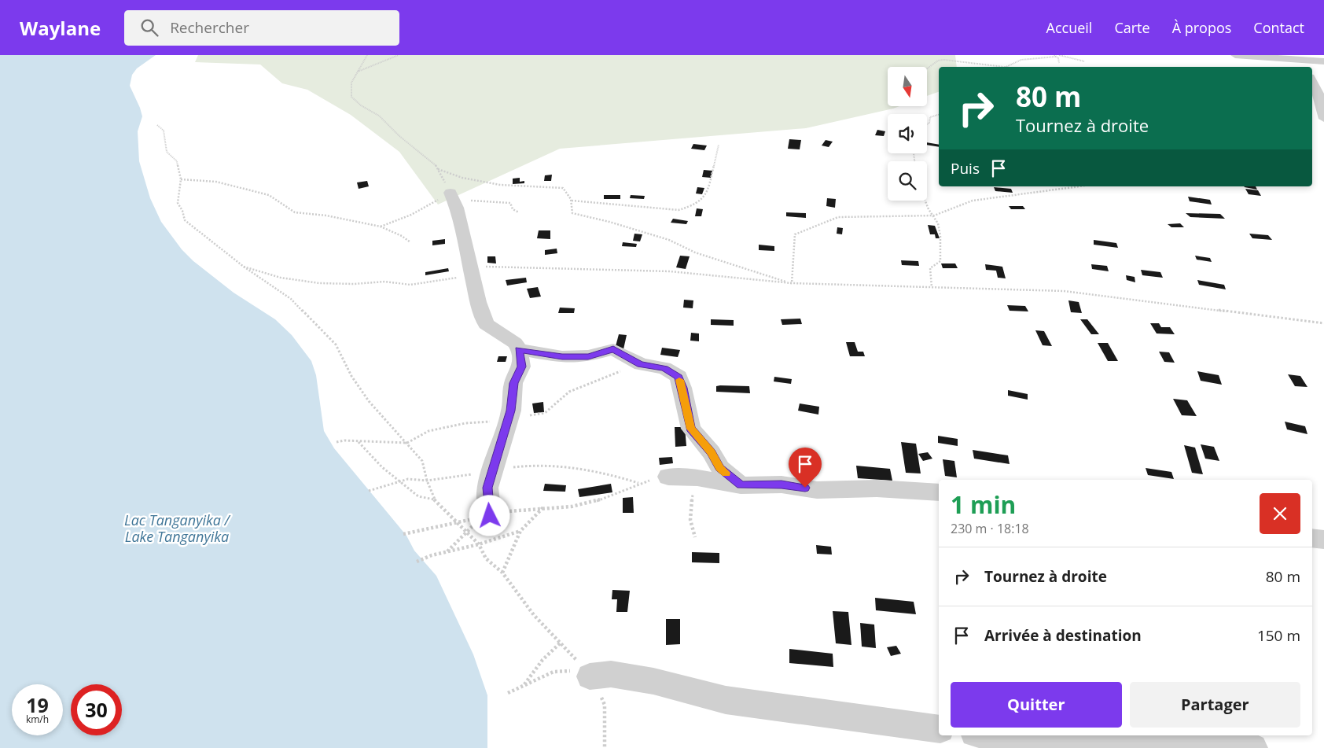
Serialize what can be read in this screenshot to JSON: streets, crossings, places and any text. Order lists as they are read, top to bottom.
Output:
{
  "water": ["Lac Tanganyika / Lake Tanganyika"],
  "north": "bottom",
  "page": {
    "header": "Waylane",
    "search": "Rechercher",
    "nav": [
      "Accueil",
      "Carte",
      "À propos",
      "Contact"
    ],
    "turn": ["80 m", "Tournez à droite"],
    "then": "Puis",
    "heading": ["1 min", "230 m · 18:18"],
    "list": [
      {
        "name": "Tournez à droite",
        "value": "80 m"
      },
      {
        "name": "Arrivée à destination",
        "value": "150 m"
      }
    ],
    "buttons": ["Quitter", "Partager"],
    "speed": "19 km/h",
    "limit": "30"
  }
}
